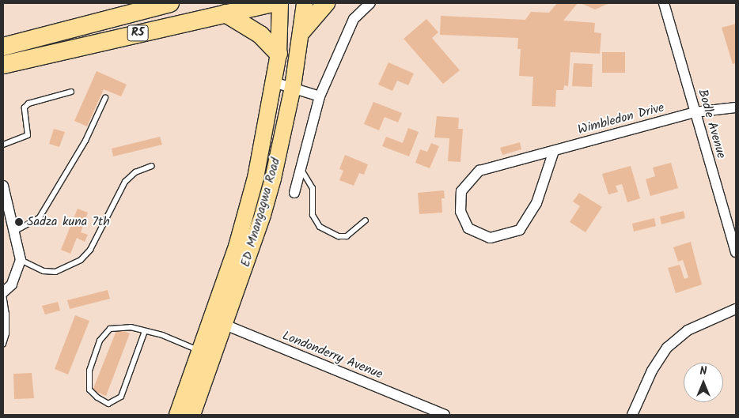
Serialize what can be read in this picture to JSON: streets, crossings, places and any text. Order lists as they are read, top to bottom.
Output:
{
  "streets": {
    "highway": ["R5"],
    "main road": ["ED Mnangagwa Road"],
    "street": ["Wimbledon Drive", "Bodle Avenue", "Londonderry Avenue"]
  },
  "crossings": [
    ["Wimbledon Drive", "Bodle Avenue"],
    ["ED Mnangagwa Road", "Londonderry Avenue"]
  ],
  "places": ["Sadza kuna 7th"],
  "north": "top"
}
